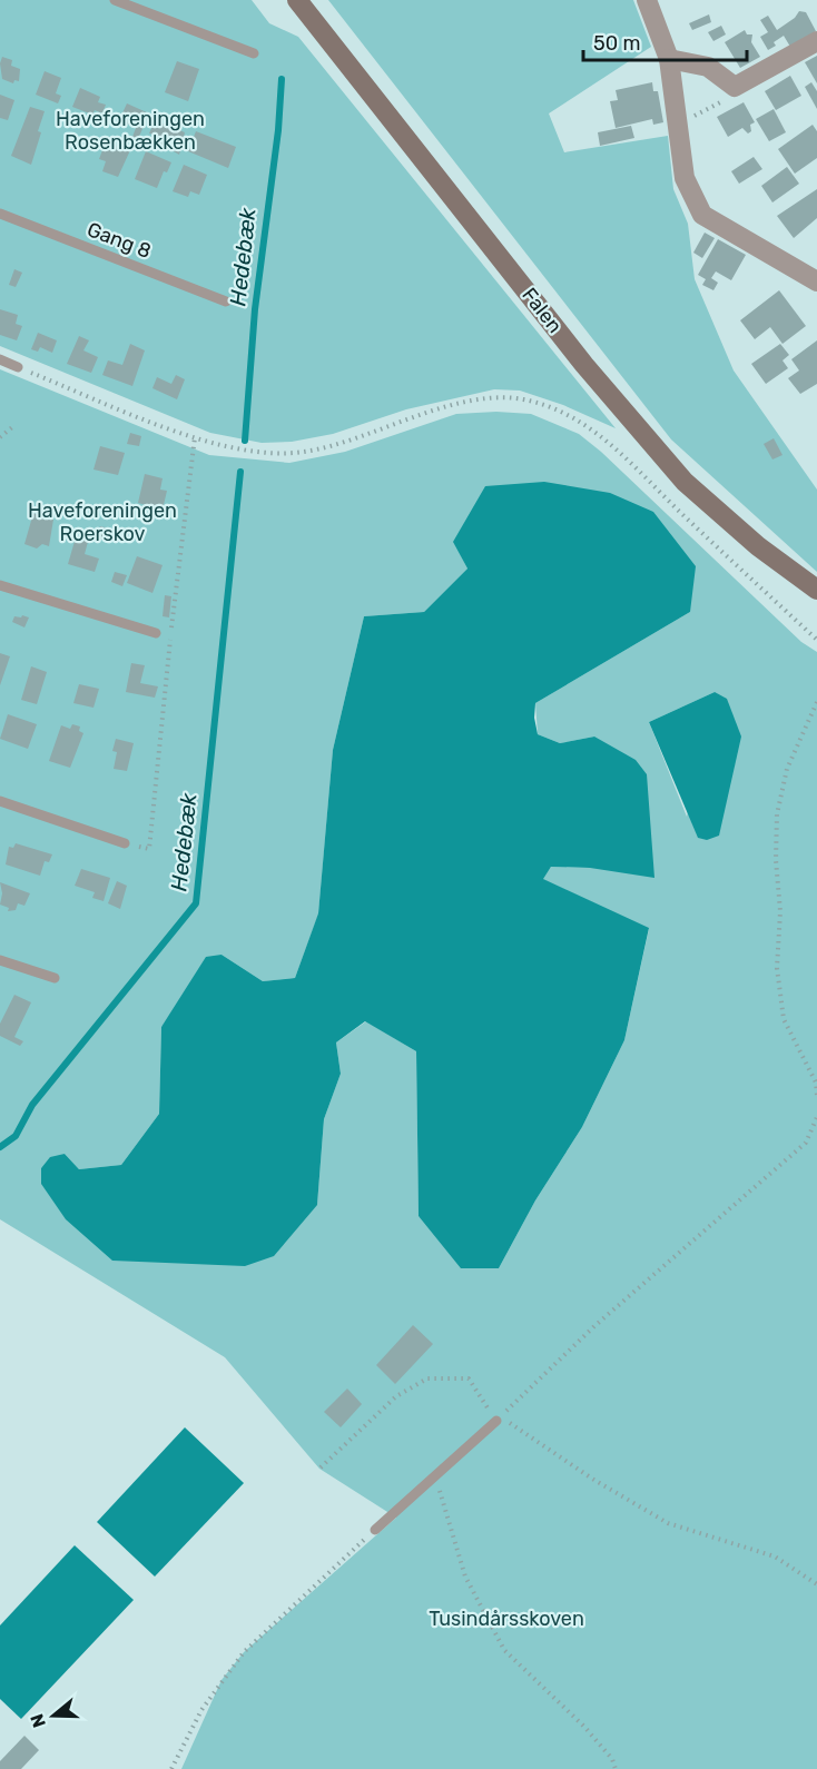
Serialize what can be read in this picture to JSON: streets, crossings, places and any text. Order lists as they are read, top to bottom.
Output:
{
  "streets": {
    "street": ["Falen"],
    "lane": ["Gang 8"]
  },
  "water": ["Hedebæk"],
  "parks": ["Haveforeningen Rosenbækken", "Haveforeningen Roerskov", "Tusindårsskoven"],
  "scale_bar": "50 m",
  "north": "left"
}
